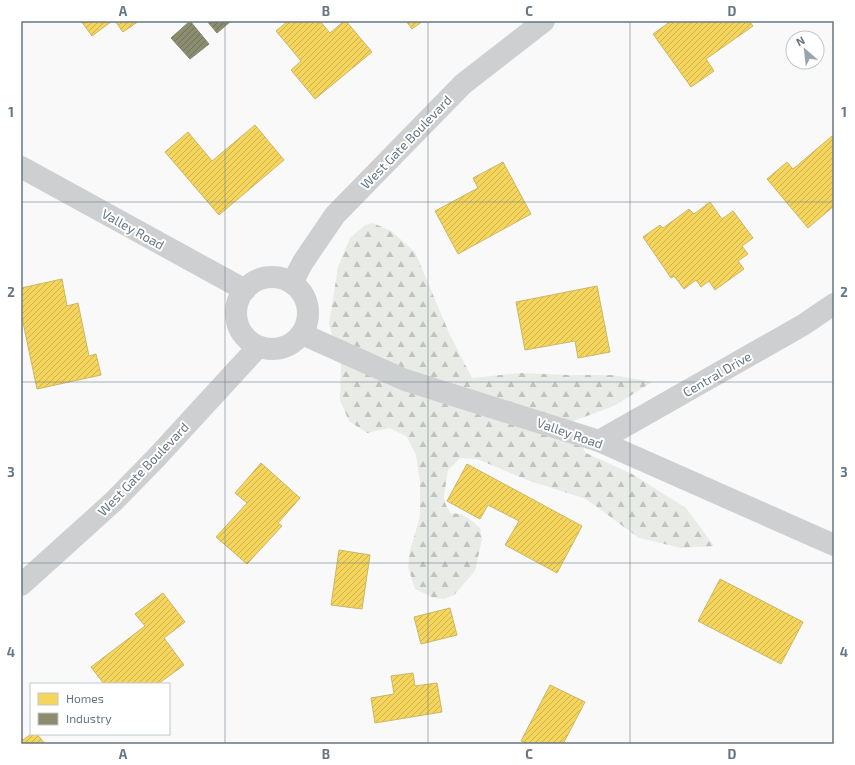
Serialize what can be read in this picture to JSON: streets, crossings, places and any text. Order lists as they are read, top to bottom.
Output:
{
  "streets": {
    "street": ["West Gate Boulevard", "Valley Road", "Central Drive"]
  },
  "crossings": [
    ["West Gate Boulevard", "Valley Road"],
    ["Valley Road", "Central Drive"]
  ],
  "legend": ["Homes", "Industry"],
  "north": "top left",
  "grid": {
    "columns": [
      "A",
      "B",
      "C",
      "D"
    ],
    "rows": [
      "1",
      "2",
      "3",
      "4"
    ]
  }
}
